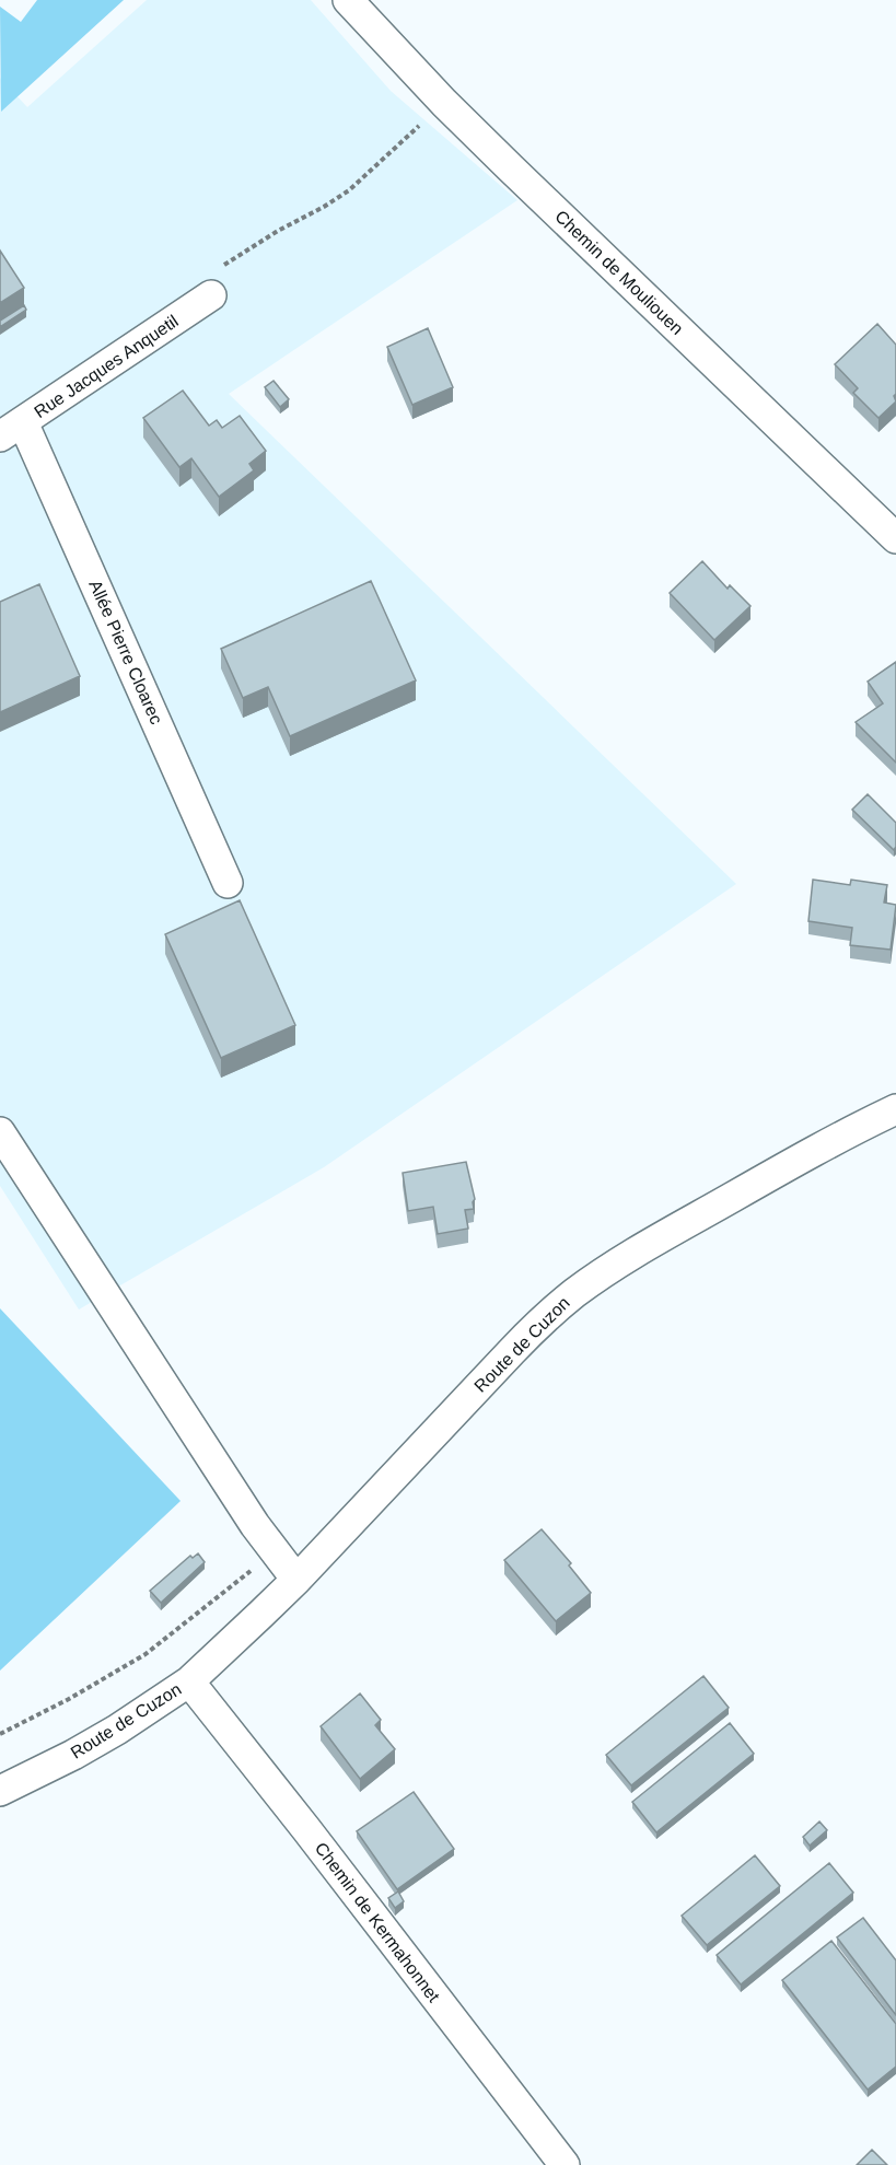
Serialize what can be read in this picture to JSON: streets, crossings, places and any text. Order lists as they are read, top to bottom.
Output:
{
  "streets": {
    "street": [
      "Chemin de Mouliouen",
      "Rue Jacques Anquetil",
      "Allée Pierre Cloarec",
      "Route de Cuzon",
      "Chemin de Kermahonnet"
    ]
  },
  "crossings": [
    ["Rue Jacques Anquetil", "Allée Pierre Cloarec"],
    ["Route de Cuzon", "Chemin de Kermahonnet"]
  ]
}
